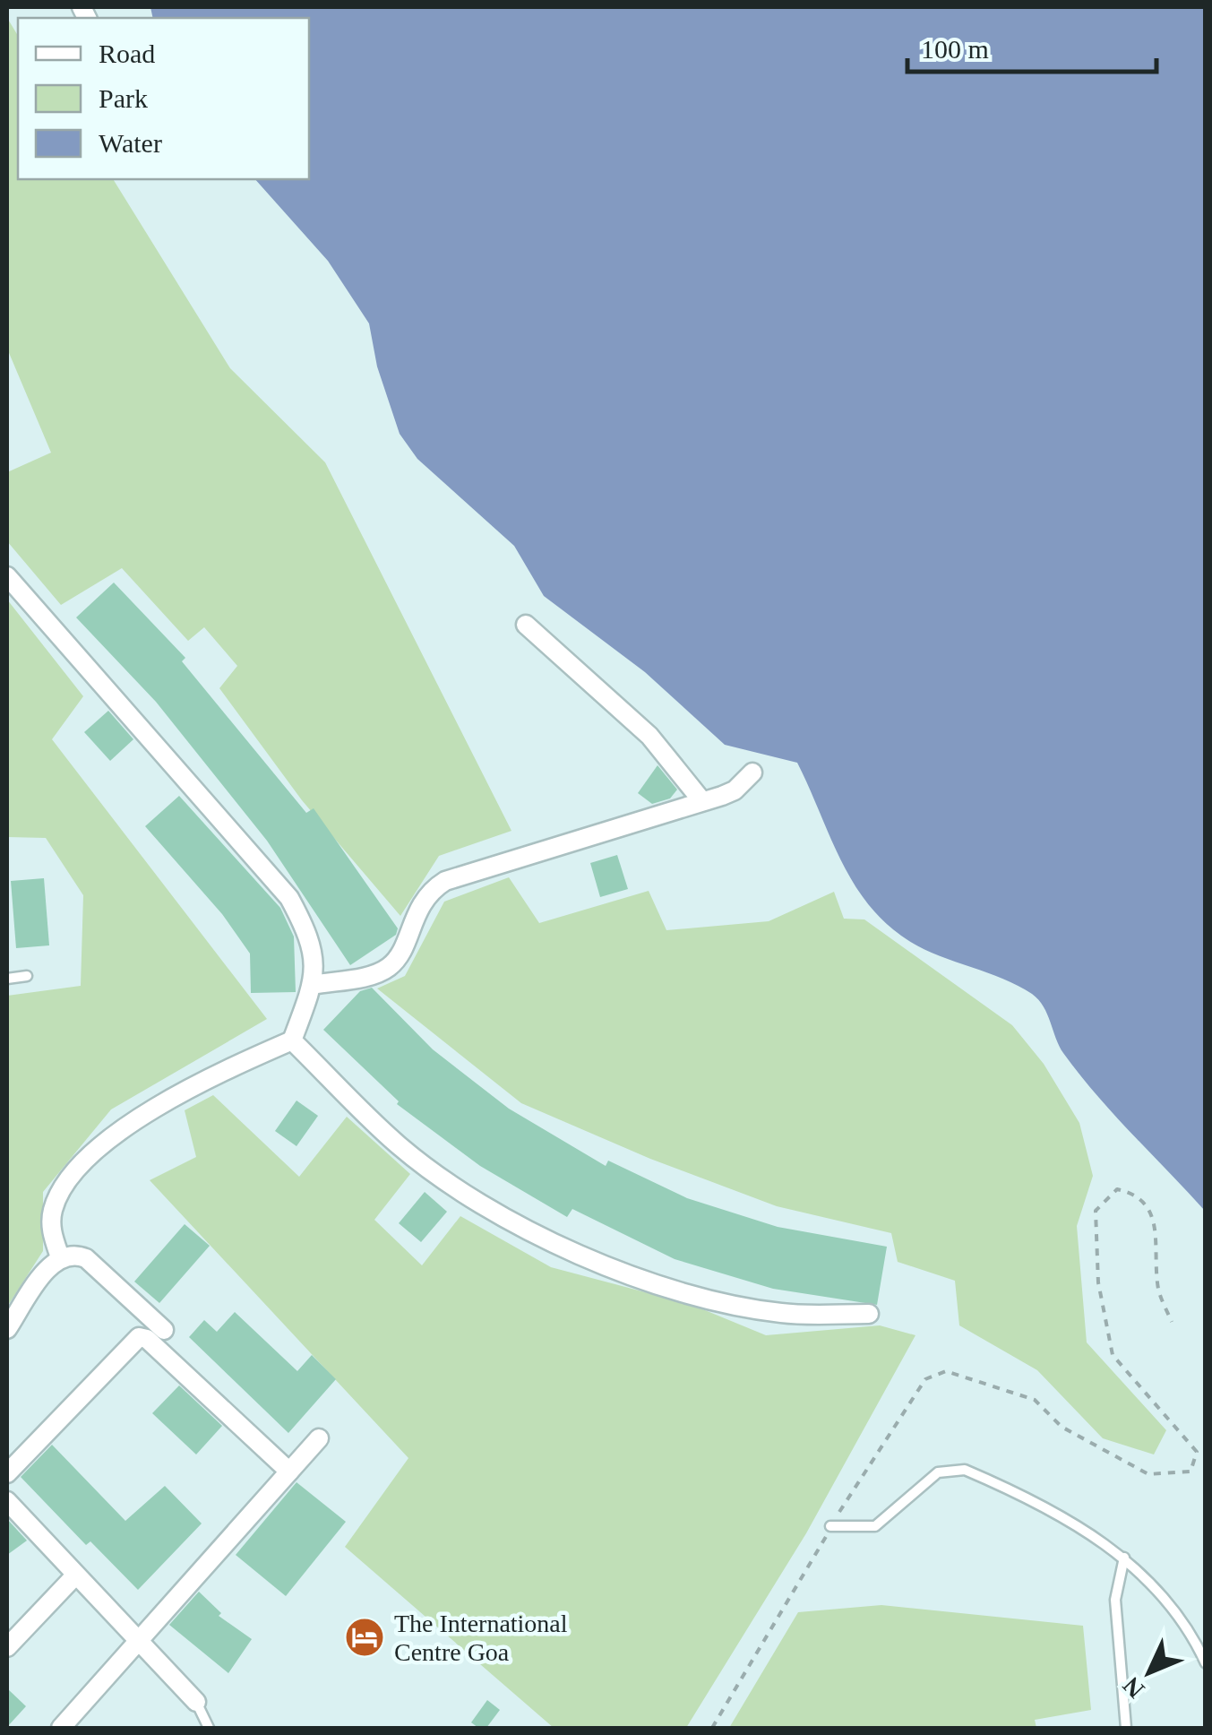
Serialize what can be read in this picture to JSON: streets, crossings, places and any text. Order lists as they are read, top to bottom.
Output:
{
  "places": {
    "hotel": ["The International Centre Goa"]
  },
  "legend": ["Road", "Park", "Water"],
  "scale_bar": "100 m",
  "north": "bottom left"
}
